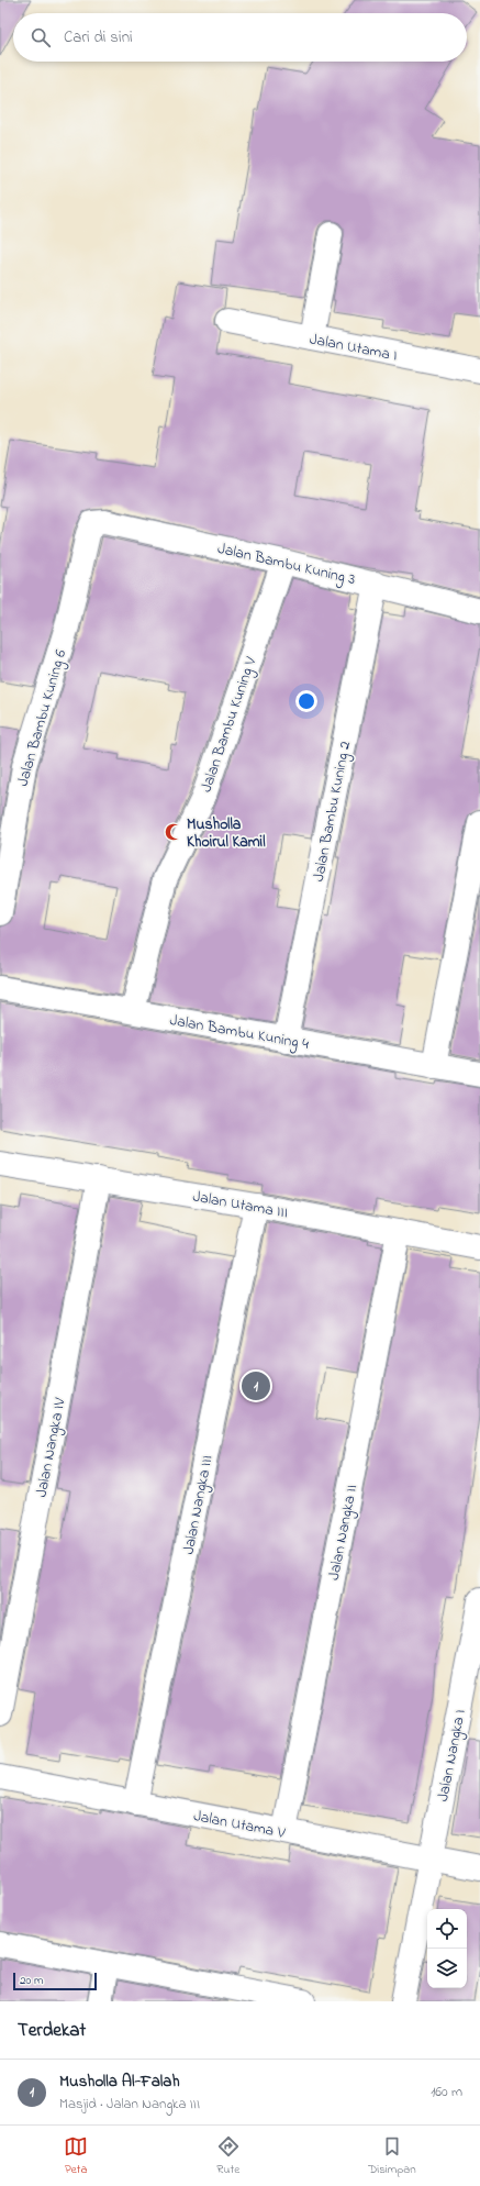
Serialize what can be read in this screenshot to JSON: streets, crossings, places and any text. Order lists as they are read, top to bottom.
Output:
{
  "streets": {
    "street": [
      "Jalan Utama I",
      "Jalan Bambu Kuning 3",
      "Jalan Bambu Kuning 6",
      "Jalan Bambu Kuning V",
      "Jalan Bambu Kuning 2",
      "Jalan Bambu Kuning 4",
      "Jalan Utama III",
      "Jalan Nangka IV",
      "Jalan Nangka III",
      "Jalan Nangka II",
      "Jalan Nangka I",
      "Jalan Utama V"
    ]
  },
  "crossings": [
    ["Jalan Bambu Kuning 3", "Jalan Bambu Kuning 6"],
    ["Jalan Bambu Kuning 3", "Jalan Bambu Kuning V"],
    ["Jalan Bambu Kuning 3", "Jalan Bambu Kuning 2"],
    ["Jalan Bambu Kuning V", "Jalan Bambu Kuning 4"],
    ["Jalan Bambu Kuning 2", "Jalan Bambu Kuning 4"],
    ["Jalan Utama III", "Jalan Nangka IV"],
    ["Jalan Utama III", "Jalan Nangka III"],
    ["Jalan Utama III", "Jalan Nangka II"],
    ["Jalan Nangka III", "Jalan Utama V"],
    ["Jalan Nangka II", "Jalan Utama V"],
    ["Jalan Nangka I", "Jalan Utama V"]
  ],
  "places": {
    "mosque": ["Musholla Khoirul Kamil"]
  },
  "scale_bar": "20 m",
  "page": {
    "search": "Cari di sini",
    "pins": "1",
    "scale": "20 m",
    "heading": "Terdekat",
    "list": [
      {
        "mark": "1",
        "name": "Musholla Al-Falah",
        "note": "Masjid · Jalan Nangka III",
        "value": "160 m"
      }
    ],
    "nav": ["Peta", "Rute", "Disimpan"]
  }
}
